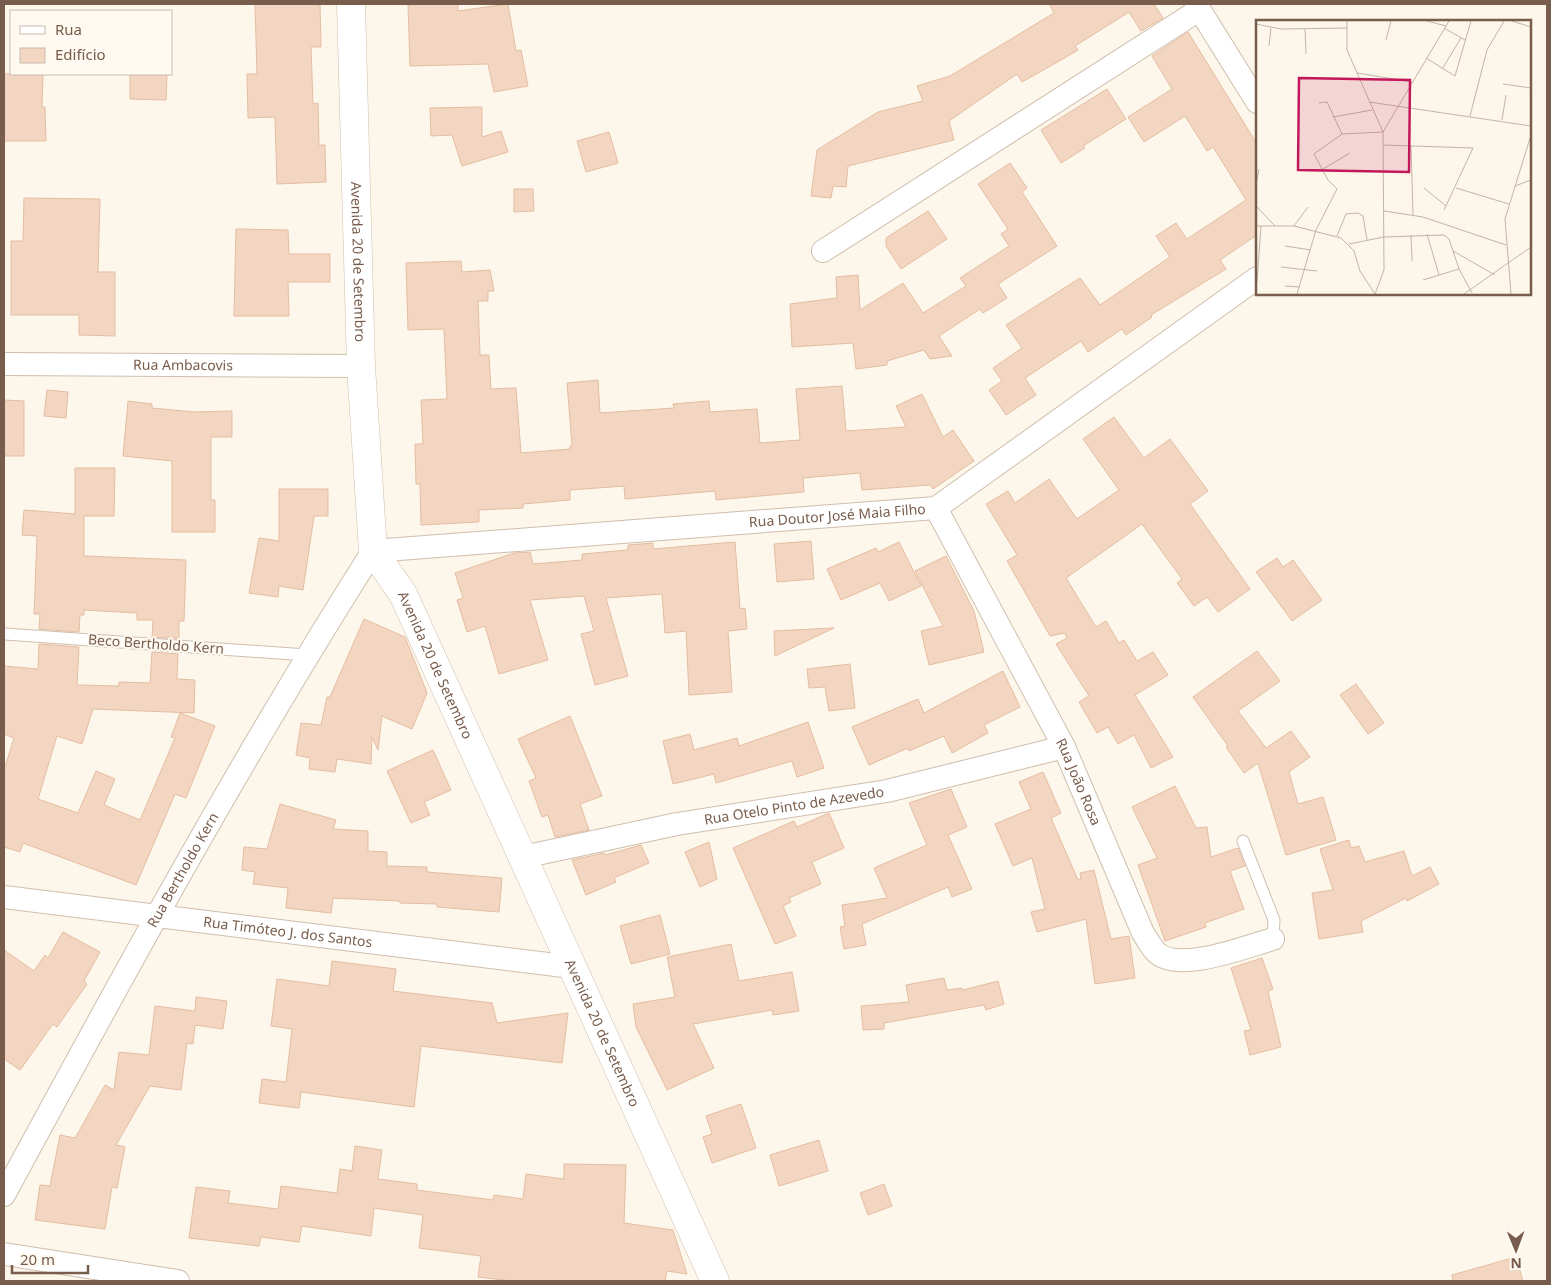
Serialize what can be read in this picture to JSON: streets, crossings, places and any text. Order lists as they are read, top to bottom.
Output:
{
  "streets": {
    "street": [
      "Avenida 20 de Setembro",
      "Rua Ambacovis",
      "Rua Doutor José Maia Filho",
      "Rua João Rosa",
      "Rua Otelo Pinto de Azevedo",
      "Rua Bertholdo Kern",
      "Rua Timóteo J. dos Santos"
    ],
    "lane": ["Beco Bertholdo Kern"]
  },
  "crossings": [
    ["Avenida 20 de Setembro", "Rua Ambacovis"],
    ["Avenida 20 de Setembro", "Rua Doutor José Maia Filho"],
    ["Avenida 20 de Setembro", "Rua Otelo Pinto de Azevedo"],
    ["Avenida 20 de Setembro", "Rua Bertholdo Kern"],
    ["Avenida 20 de Setembro", "Rua Timóteo J. dos Santos"],
    ["Rua Doutor José Maia Filho", "Rua João Rosa"],
    ["Rua Doutor José Maia Filho", "Rua Bertholdo Kern"],
    ["Beco Bertholdo Kern", "Rua Bertholdo Kern"],
    ["Rua João Rosa", "Rua Otelo Pinto de Azevedo"],
    ["Rua Bertholdo Kern", "Rua Timóteo J. dos Santos"]
  ],
  "legend": ["Rua", "Edifício"],
  "scale_bar": "20 m",
  "north": "bottom"
}
